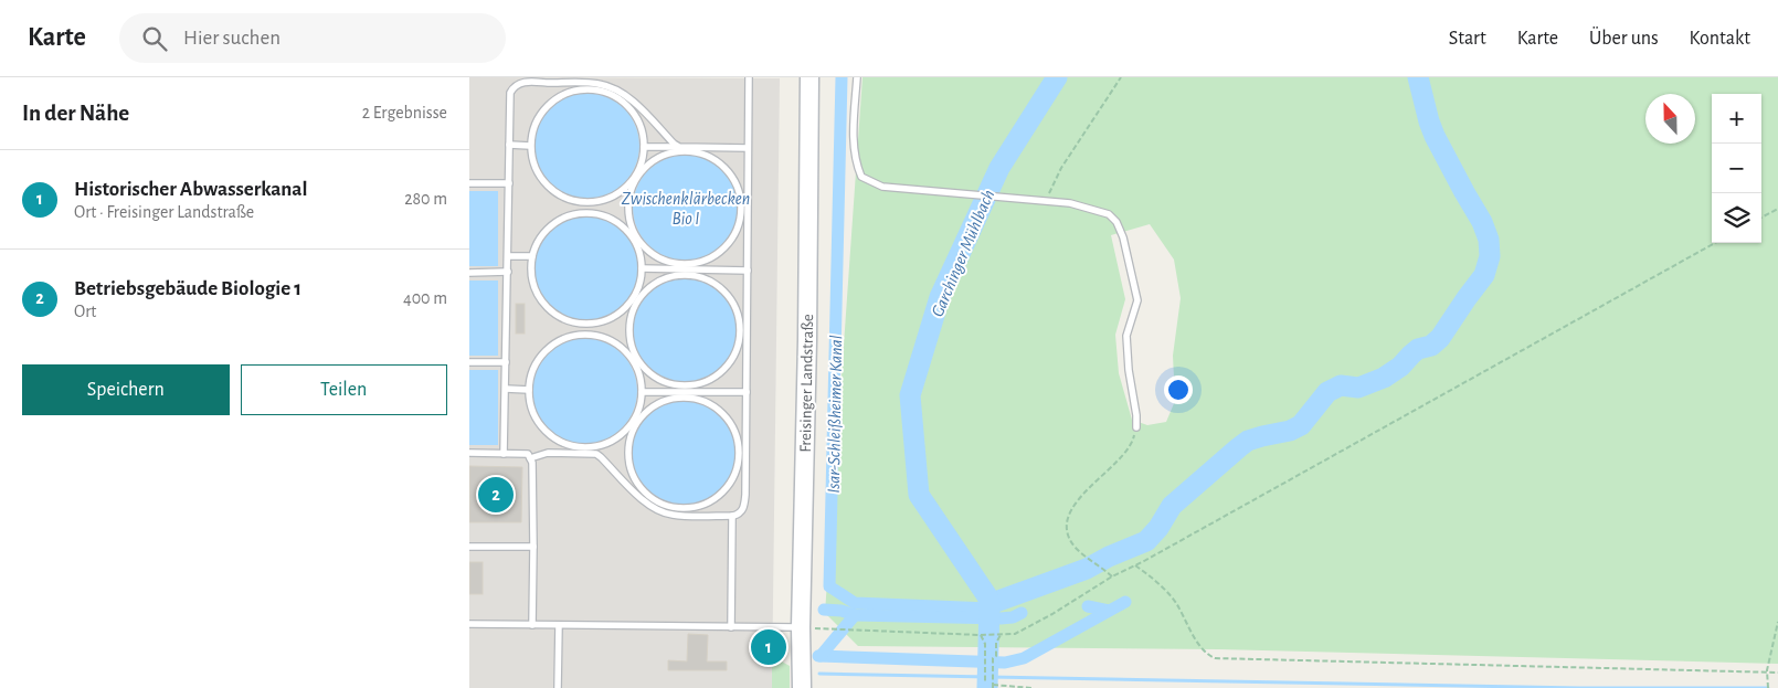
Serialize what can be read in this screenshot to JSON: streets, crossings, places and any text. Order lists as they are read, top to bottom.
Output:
{
  "streets": {
    "main road": ["Freisinger Landstraße"]
  },
  "water": ["Zwischenklärbecken Bio I", "Garchinger Mühlbach", "Isar-Schleißheimer Kanal"],
  "north": "top",
  "page": {
    "header": "Karte",
    "search": "Hier suchen",
    "nav": [
      "Start",
      "Karte",
      "Über uns",
      "Kontakt"
    ],
    "heading": ["In der Nähe", "2 Ergebnisse"],
    "map_buttons": ["+", "−"],
    "list": [
      {
        "mark": "1",
        "name": "Historischer Abwasserkanal",
        "note": "Ort · Freisinger Landstraße",
        "value": "280 m"
      },
      {
        "mark": "2",
        "name": "Betriebsgebäude Biologie 1",
        "note": "Ort",
        "value": "400 m"
      }
    ],
    "buttons": ["Speichern", "Teilen"],
    "pins": ["2", "1"]
  }
}
